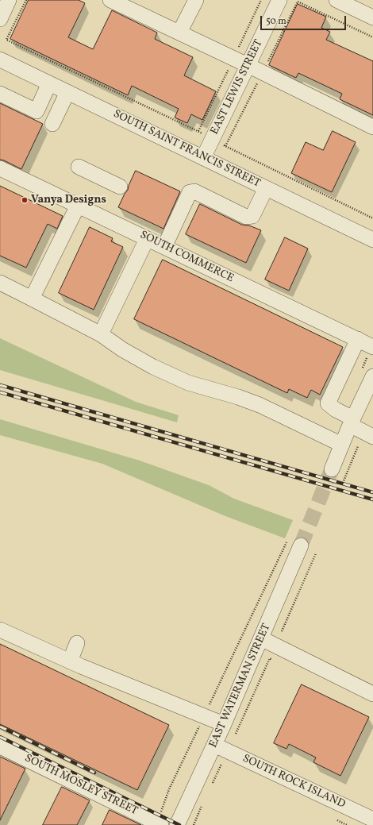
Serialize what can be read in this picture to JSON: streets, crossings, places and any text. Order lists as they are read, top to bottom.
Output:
{
  "streets": {
    "street": [
      "EAST LEWIS STREET",
      "SOUTH SAINT FRANCIS STREET",
      "SOUTH COMMERCE",
      "EAST WATERMAN STREET",
      "SOUTH ROCK ISLAND",
      "SOUTH MOSLEY STREET"
    ]
  },
  "crossings": [
    ["EAST LEWIS STREET", "SOUTH SAINT FRANCIS STREET"],
    ["EAST WATERMAN STREET", "SOUTH ROCK ISLAND"]
  ],
  "places": ["Vanya Designs"],
  "scale_bar": "50 m"
}
